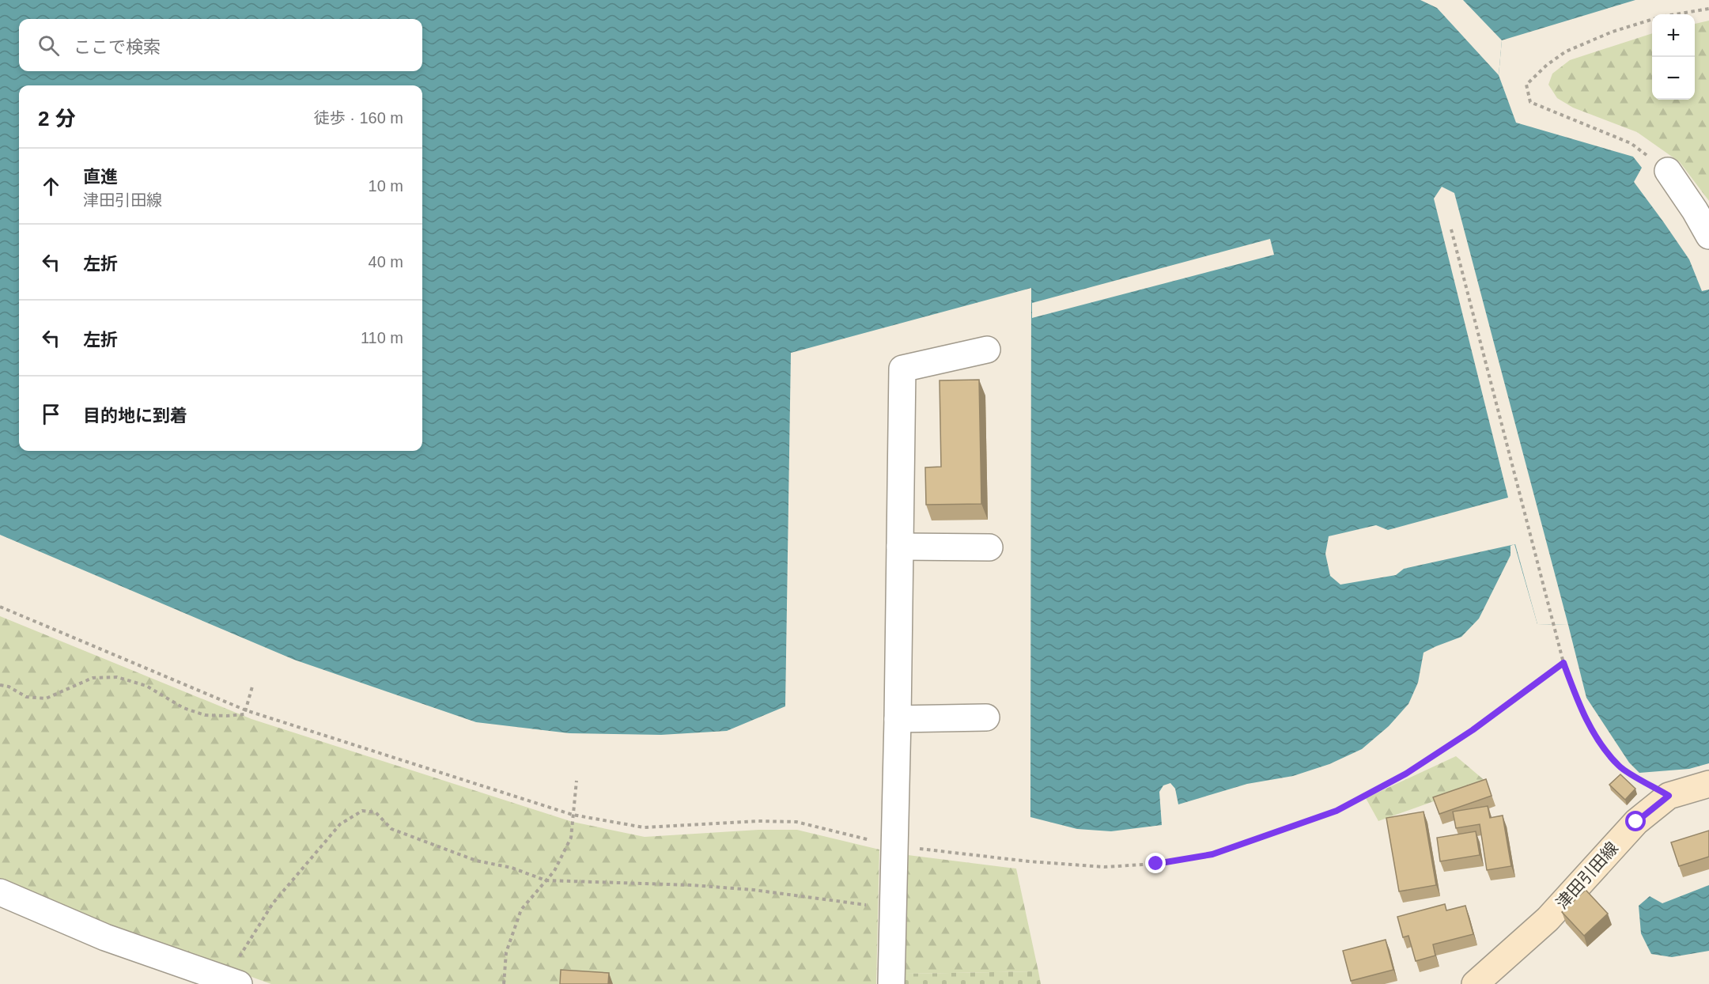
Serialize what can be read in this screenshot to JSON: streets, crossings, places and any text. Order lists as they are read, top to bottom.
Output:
{
  "streets": {
    "main road": ["津田引田線"]
  },
  "page": {
    "map_buttons": ["+", "−"],
    "search": "ここで検索",
    "heading": ["2 分", "徒歩 · 160 m"],
    "list": [
      ["直進", "津田引田線", "10 m"],
      ["左折", "40 m"],
      ["左折", "110 m"],
      "目的地に到着"
    ]
  }
}
